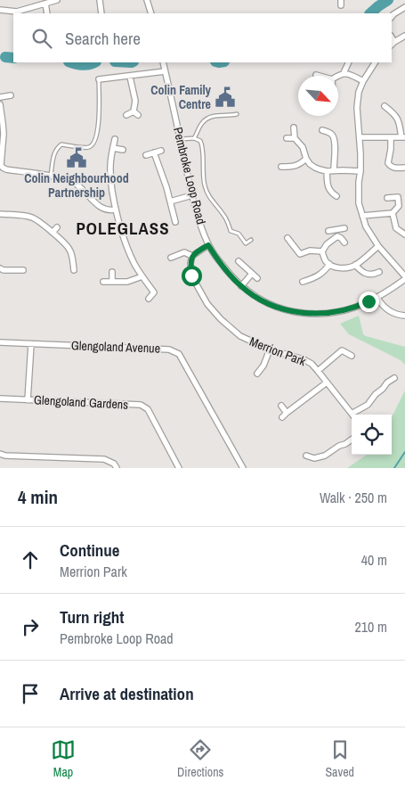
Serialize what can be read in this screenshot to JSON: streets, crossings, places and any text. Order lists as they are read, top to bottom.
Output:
{
  "streets": {
    "street": [
      "Pembroke Loop Road",
      "Glengoland Avenue",
      "Merrion Park",
      "Glengoland Gardens"
    ]
  },
  "districts": ["POLEGLASS"],
  "places": {
    "public building": ["Colin Family Centre", "Colin Neighbourhood Partnership"]
  },
  "north": "bottom right",
  "page": {
    "search": "Search here",
    "heading": ["4 min", "Walk · 250 m"],
    "list": [
      ["Continue", "Merrion Park", "40 m"],
      ["Turn right", "Pembroke Loop Road", "210 m"],
      "Arrive at destination"
    ],
    "nav": ["Map", "Directions", "Saved"]
  }
}
